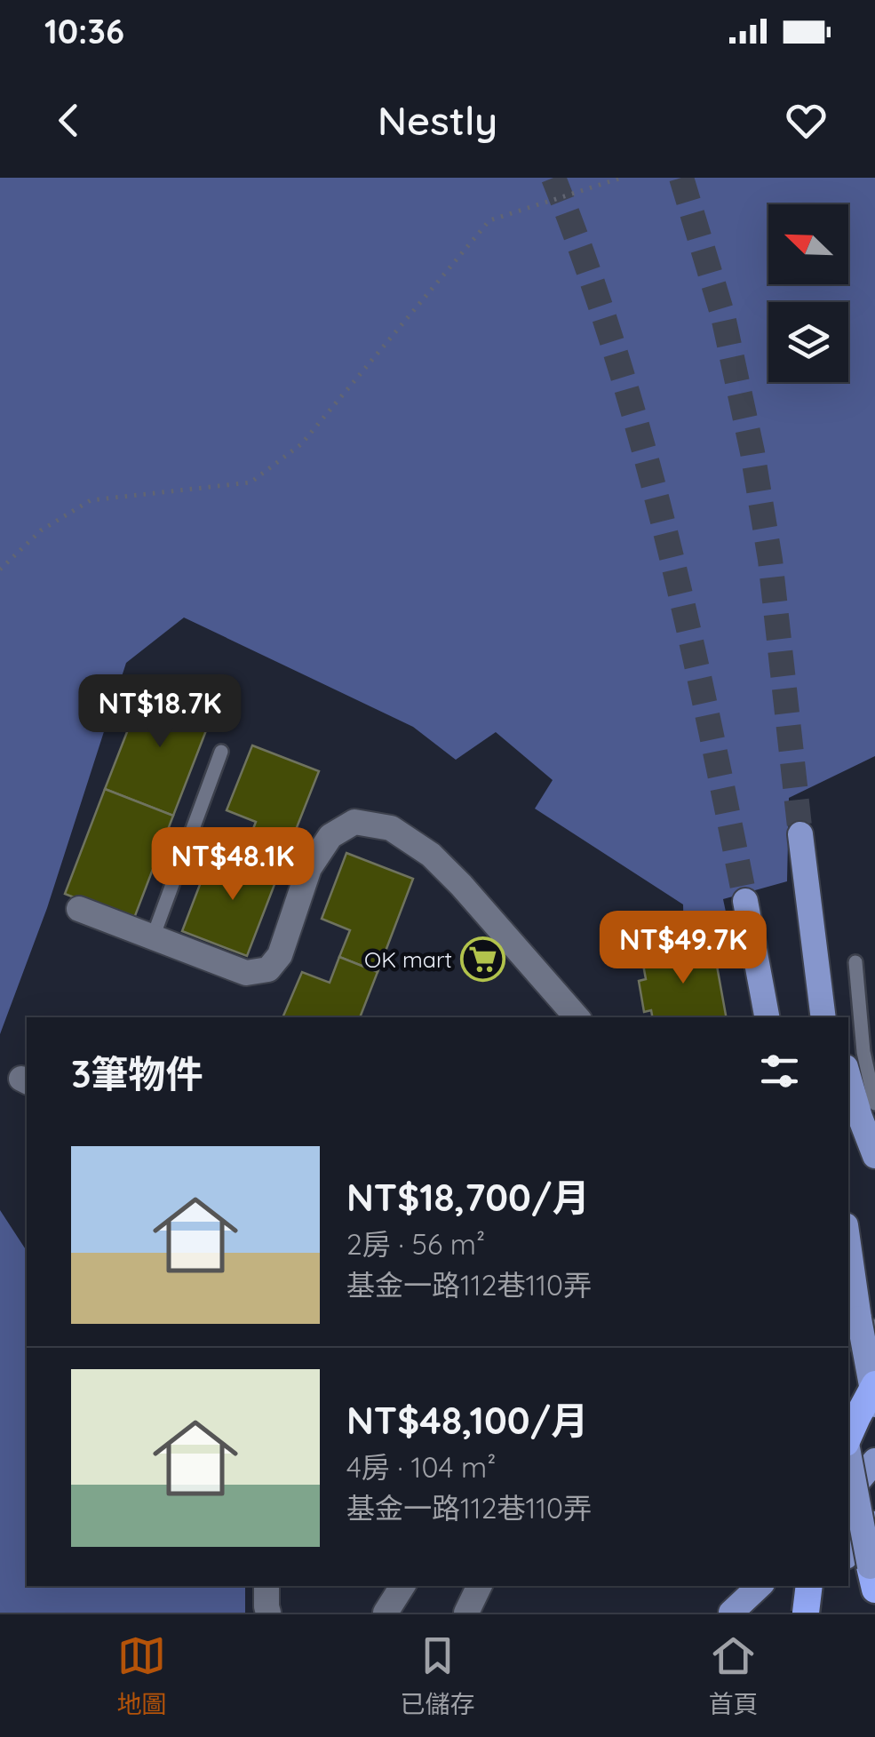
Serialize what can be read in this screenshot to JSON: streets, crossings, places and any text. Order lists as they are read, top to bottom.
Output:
{
  "places": {
    "supermarket": ["OK mart"]
  },
  "north": "top left",
  "page": {
    "status": "10:36",
    "header": "Nestly",
    "price": ["NT$18.7K", "NT$48.1K", "NT$49.7K"],
    "heading": "3筆物件",
    "list": [
      {
        "name": "NT$18,700/月",
        "note": "2房 · 56 m² · 基金一路112巷110弄"
      },
      {
        "name": "NT$48,100/月",
        "note": "4房 · 104 m² · 基金一路112巷110弄"
      }
    ],
    "tabs": ["地圖", "已儲存", "首頁"]
  }
}
